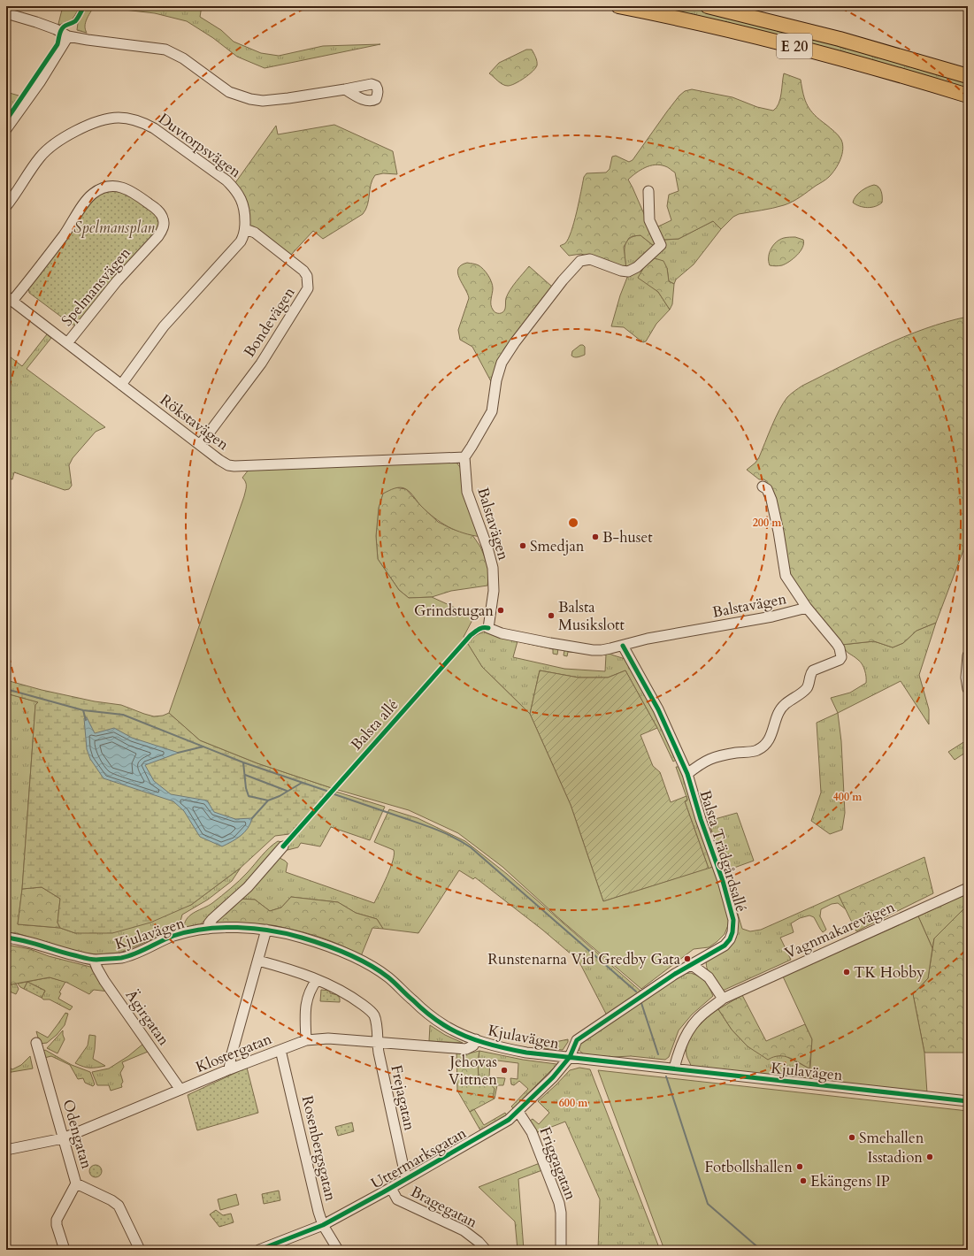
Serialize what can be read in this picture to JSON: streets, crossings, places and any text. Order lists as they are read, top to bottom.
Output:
{
  "streets": {
    "highway": ["E 20"],
    "street": [
      "Duvtorpsvägen",
      "Spelmansvägen",
      "Bondevägen",
      "Rökstavägen",
      "Balstavägen",
      "Balsta Trädgårdsallé",
      "Vagnmakarevägen",
      "Kjulavägen",
      "Ägirgatan",
      "Klostergatan",
      "Frejagatan",
      "Odengatan",
      "Rosenbergsgatan",
      "Uttermarksgatan",
      "Friggagatan",
      "Bragegatan"
    ],
    "cycle path": ["Balsta allé"]
  },
  "crossings": [
    ["Duvtorpsvägen", "Bondevägen"],
    ["Duvtorpsvägen", "Rökstavägen"],
    ["Spelmansvägen", "Rökstavägen"],
    ["Bondevägen", "Rökstavägen"],
    ["Rökstavägen", "Balstavägen"],
    ["Balstavägen", "Balsta Trädgårdsallé"],
    ["Balsta Trädgårdsallé", "Kjulavägen"],
    ["Balsta Trädgårdsallé", "Uttermarksgatan"],
    ["Vagnmakarevägen", "Kjulavägen"],
    ["Kjulavägen", "Ägirgatan"],
    ["Kjulavägen", "Klostergatan"],
    ["Kjulavägen", "Uttermarksgatan"],
    ["Ägirgatan", "Klostergatan"],
    ["Klostergatan", "Frejagatan"],
    ["Klostergatan", "Odengatan"],
    ["Klostergatan", "Rosenbergsgatan"],
    ["Frejagatan", "Uttermarksgatan"],
    ["Rosenbergsgatan", "Uttermarksgatan"],
    ["Uttermarksgatan", "Friggagatan"],
    ["Uttermarksgatan", "Bragegatan"]
  ],
  "parks": ["Spelmansplan"],
  "places": [
    "B-huset",
    "Smedjan",
    "Grindstugan",
    "Balsta Musikslott",
    "Runstenarna Vid Gredby Gata",
    "TK Hobby",
    "Jehovas Vittnen",
    "Smehallen",
    "Isstadion",
    "Fotbollshallen",
    "Ekängens IP"
  ],
  "rings": ["200 m", "400 m", "600 m"]
}
